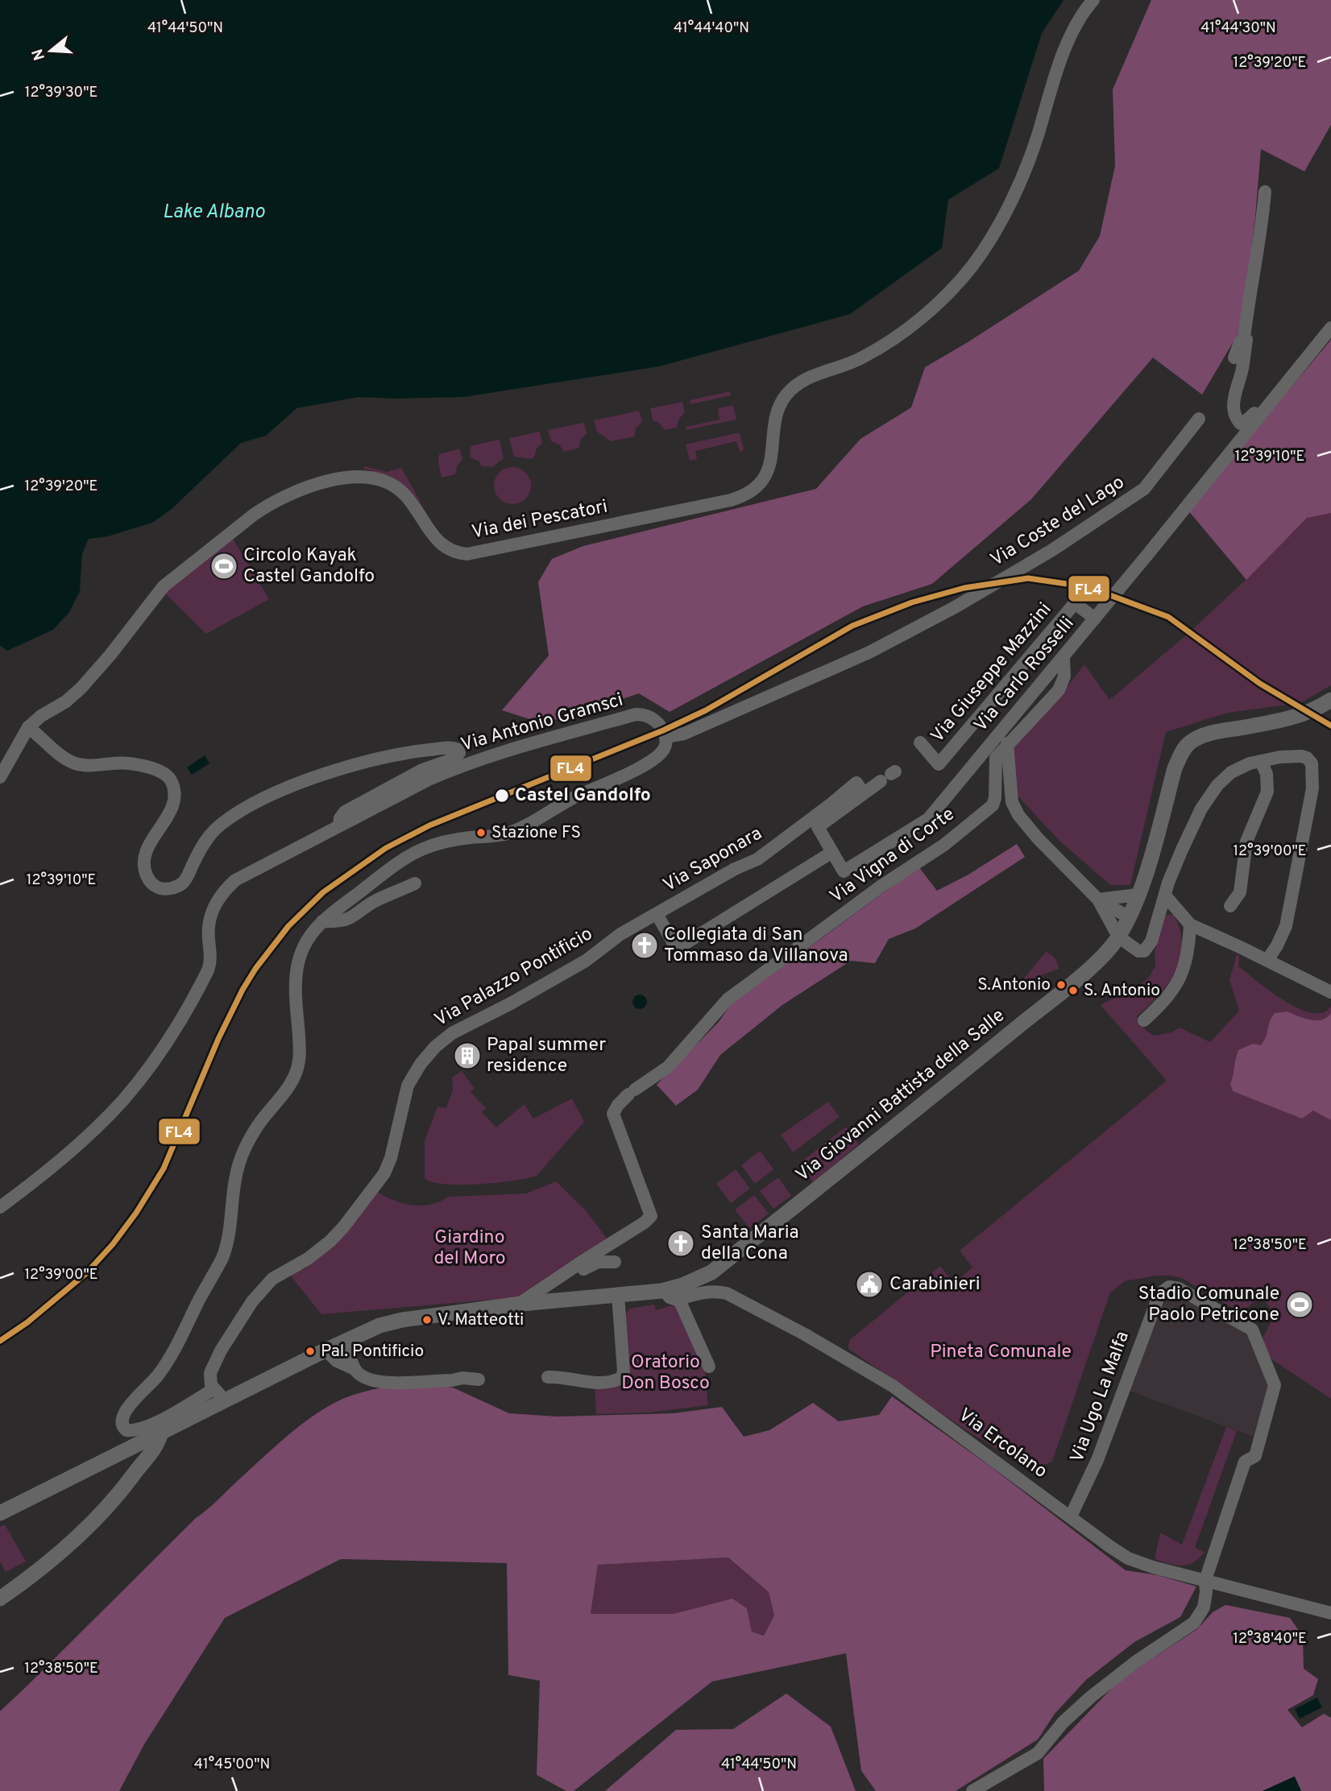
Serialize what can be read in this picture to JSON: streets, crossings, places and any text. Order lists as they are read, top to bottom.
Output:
{
  "streets": {
    "main road": ["Via Giovanni Battista della Salle"],
    "street": [
      "Via dei Pescatori",
      "Via Coste del Lago",
      "Via Giuseppe Mazzini",
      "Via Carlo Rosselli",
      "Via Antonio Gramsci",
      "Via Vigna di Corte",
      "Via Saponara",
      "Via Palazzo Pontificio",
      "Via Ugo La Malfa",
      "Via Ercolano"
    ]
  },
  "crossings": [
    ["Via Coste del Lago", "Via Antonio Gramsci"],
    ["Via Giuseppe Mazzini", "Via Carlo Rosselli"],
    ["Via Saponara", "Via Palazzo Pontificio"],
    ["Via Ugo La Malfa", "Via Ercolano"]
  ],
  "water": ["Lake Albano"],
  "parks": ["Giardino del Moro", "Pineta Comunale", "Oratorio Don Bosco"],
  "places": {
    "sports": ["Circolo Kayak Castel Gandolfo", "Stadio Comunale Paolo Petricone"],
    "other": [
      "Castel Gandolfo",
      "Stazione FS",
      "S.Antonio",
      "S. Antonio",
      "V. Matteotti",
      "Pal. Pontificio"
    ],
    "church": ["Collegiata di San Tommaso da Villanova", "Santa Maria della Cona"],
    "building": ["Papal summer residence"],
    "public building": ["Carabinieri"]
  },
  "lines": ["transit line FL4"],
  "north": "left",
  "coordinates": [
    "41°44'50\"N",
    "41°44'40\"N",
    "41°44'30\"N",
    "12°39'20\"E",
    "12°39'30\"E",
    "12°39'10\"E",
    "12°39'00\"E",
    "12°38'50\"E",
    "12°38'40\"E",
    "41°45'00\"N"
  ]
}
